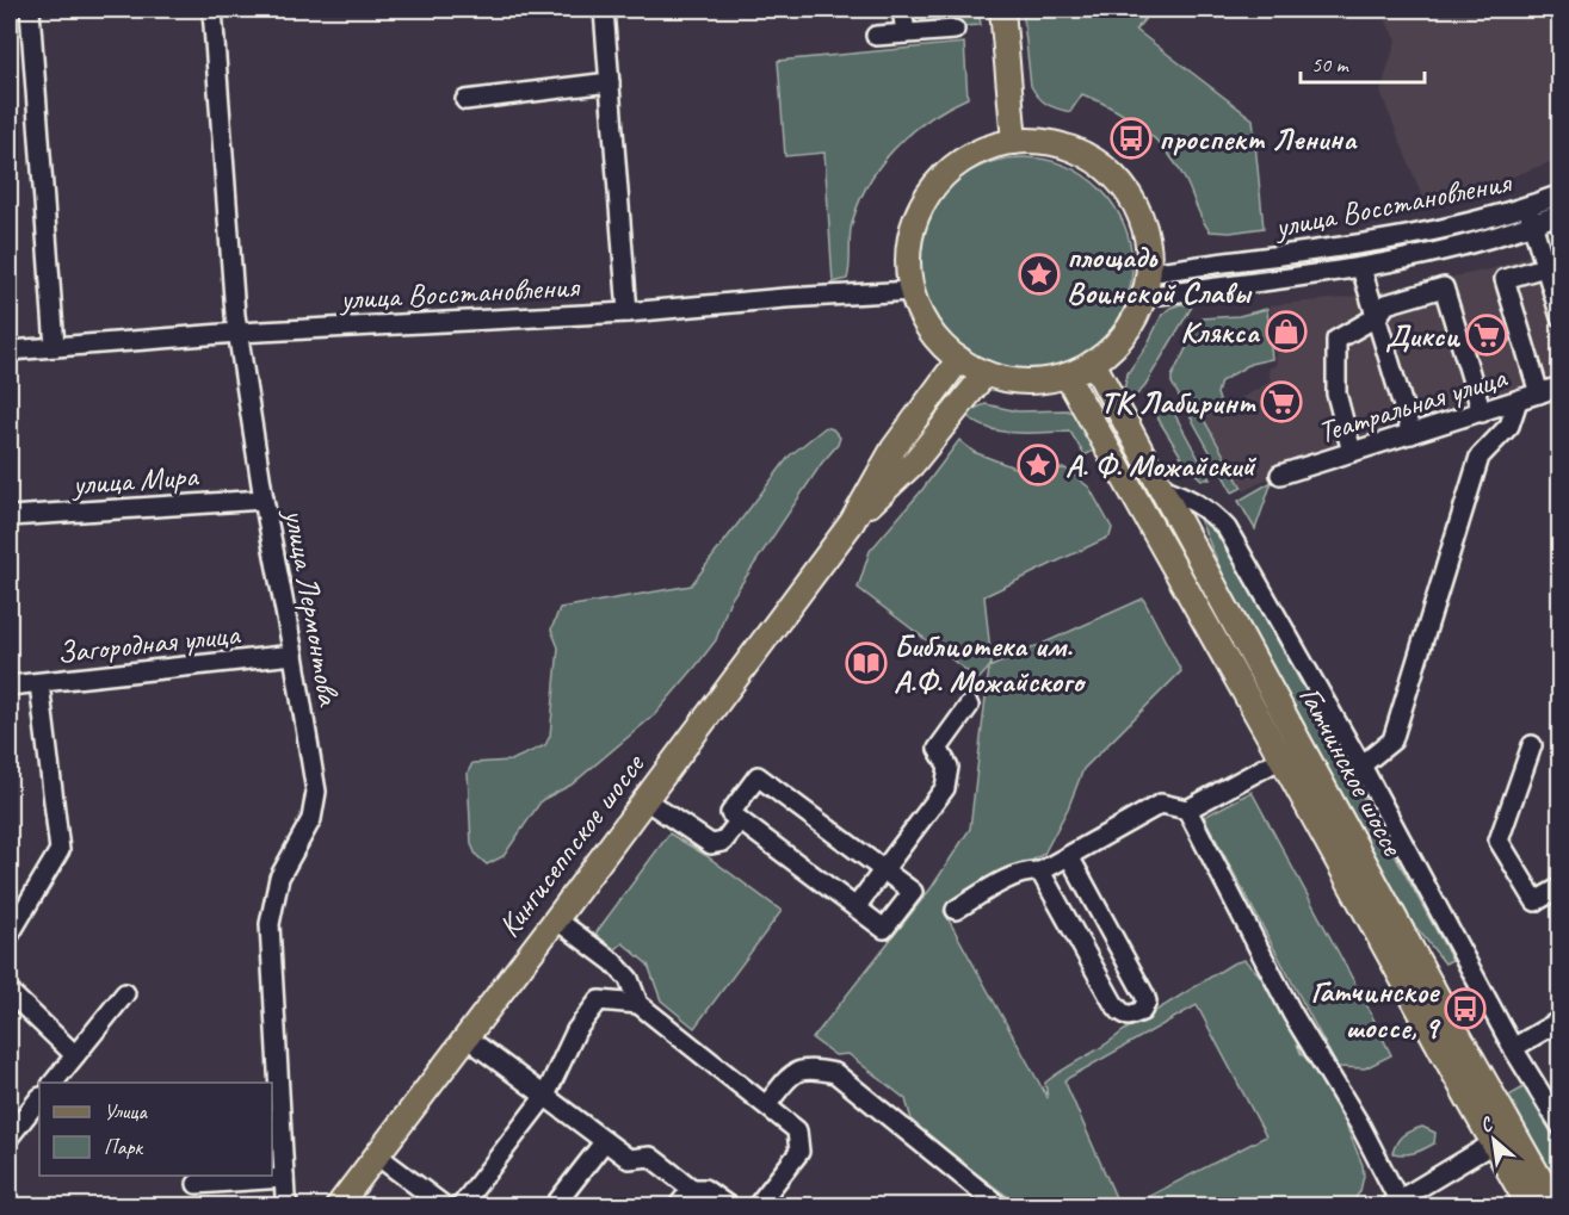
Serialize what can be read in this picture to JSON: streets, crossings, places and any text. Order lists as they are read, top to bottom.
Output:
{
  "streets": {
    "main road": ["Гатчинское шоссе", "Кингисеппское шоссе"],
    "street": [
      "улица Восстановления",
      "Театральная улица",
      "улица Мира",
      "улица Лермонтова",
      "Загородная улица"
    ]
  },
  "crossings": [
    ["улица Восстановления", "улица Лермонтова"],
    ["улица Восстановления", "Гатчинское шоссе"],
    ["улица Восстановления", "Кингисеппское шоссе"],
    ["улица Мира", "улица Лермонтова"],
    ["улица Лермонтова", "Загородная улица"],
    ["Гатчинское шоссе", "Кингисеппское шоссе"]
  ],
  "places": {
    "bus stop": ["проспект Ленина", "Гатчинское шоссе, 9"],
    "place": ["площадь Воинской Славы", "А. Ф. Можайский"],
    "shop": ["Клякса"],
    "supermarket": ["Дикси", "ТК Лабиринт"],
    "library": ["Библиотека им. А.Ф. Можайского"]
  },
  "legend": ["Улица", "Парк"],
  "scale_bar": "50 m",
  "north": "top left"
}
